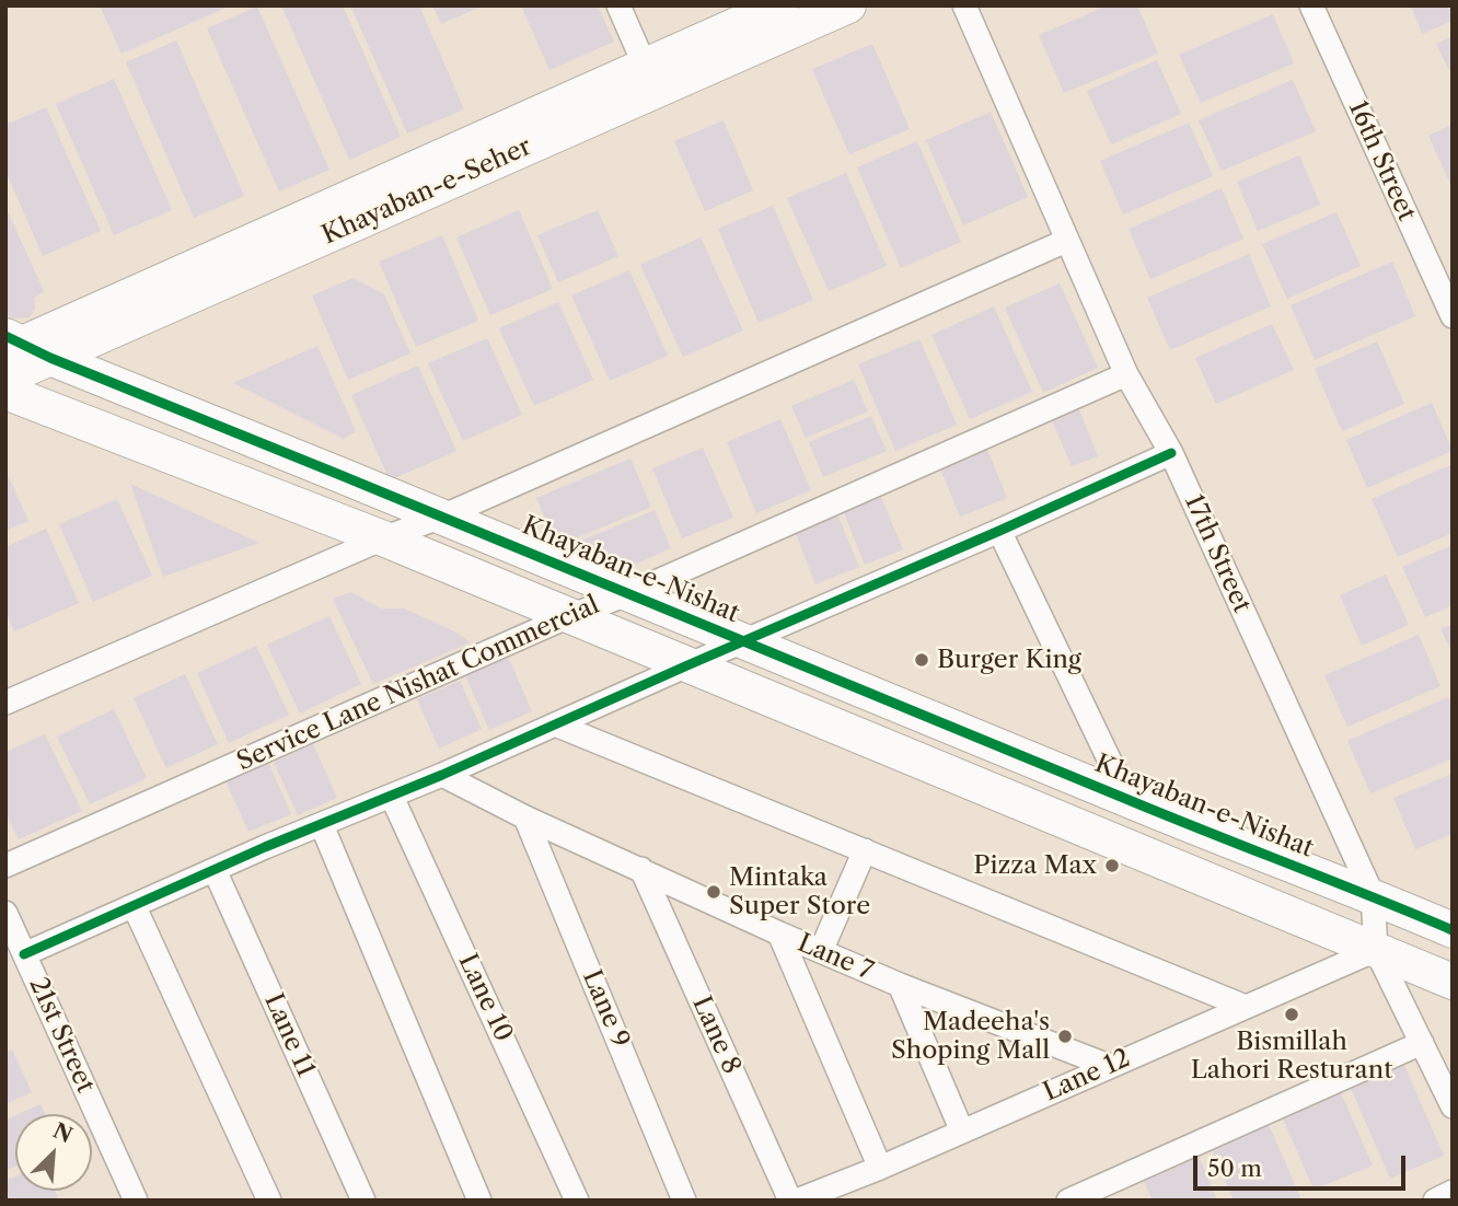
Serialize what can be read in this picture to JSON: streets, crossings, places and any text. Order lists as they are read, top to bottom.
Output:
{
  "streets": {
    "street": [
      "16th Street",
      "Khayaban-e-Seher",
      "17th Street",
      "Khayaban-e-Nishat",
      "Service Lane Nishat Commercial",
      "Lane 7",
      "Lane 10",
      "Lane 9",
      "21st Street",
      "Lane 11",
      "Lane 8",
      "Lane 12"
    ]
  },
  "crossings": [
    ["Khayaban-e-Seher", "Khayaban-e-Nishat"],
    ["17th Street", "Khayaban-e-Nishat"],
    ["17th Street", "Service Lane Nishat Commercial"],
    ["17th Street", "Lane 12"],
    ["Khayaban-e-Nishat", "Service Lane Nishat Commercial"],
    ["Lane 7", "Lane 9"],
    ["Lane 7", "Lane 8"],
    ["Lane 7", "Lane 12"]
  ],
  "places": [
    "Burger King",
    "Pizza Max",
    "Mintaka Super Store",
    "Bismillah Lahori Resturant",
    "Madeeha's Shoping Mall"
  ],
  "scale_bar": "50 m",
  "north": "top right"
}
